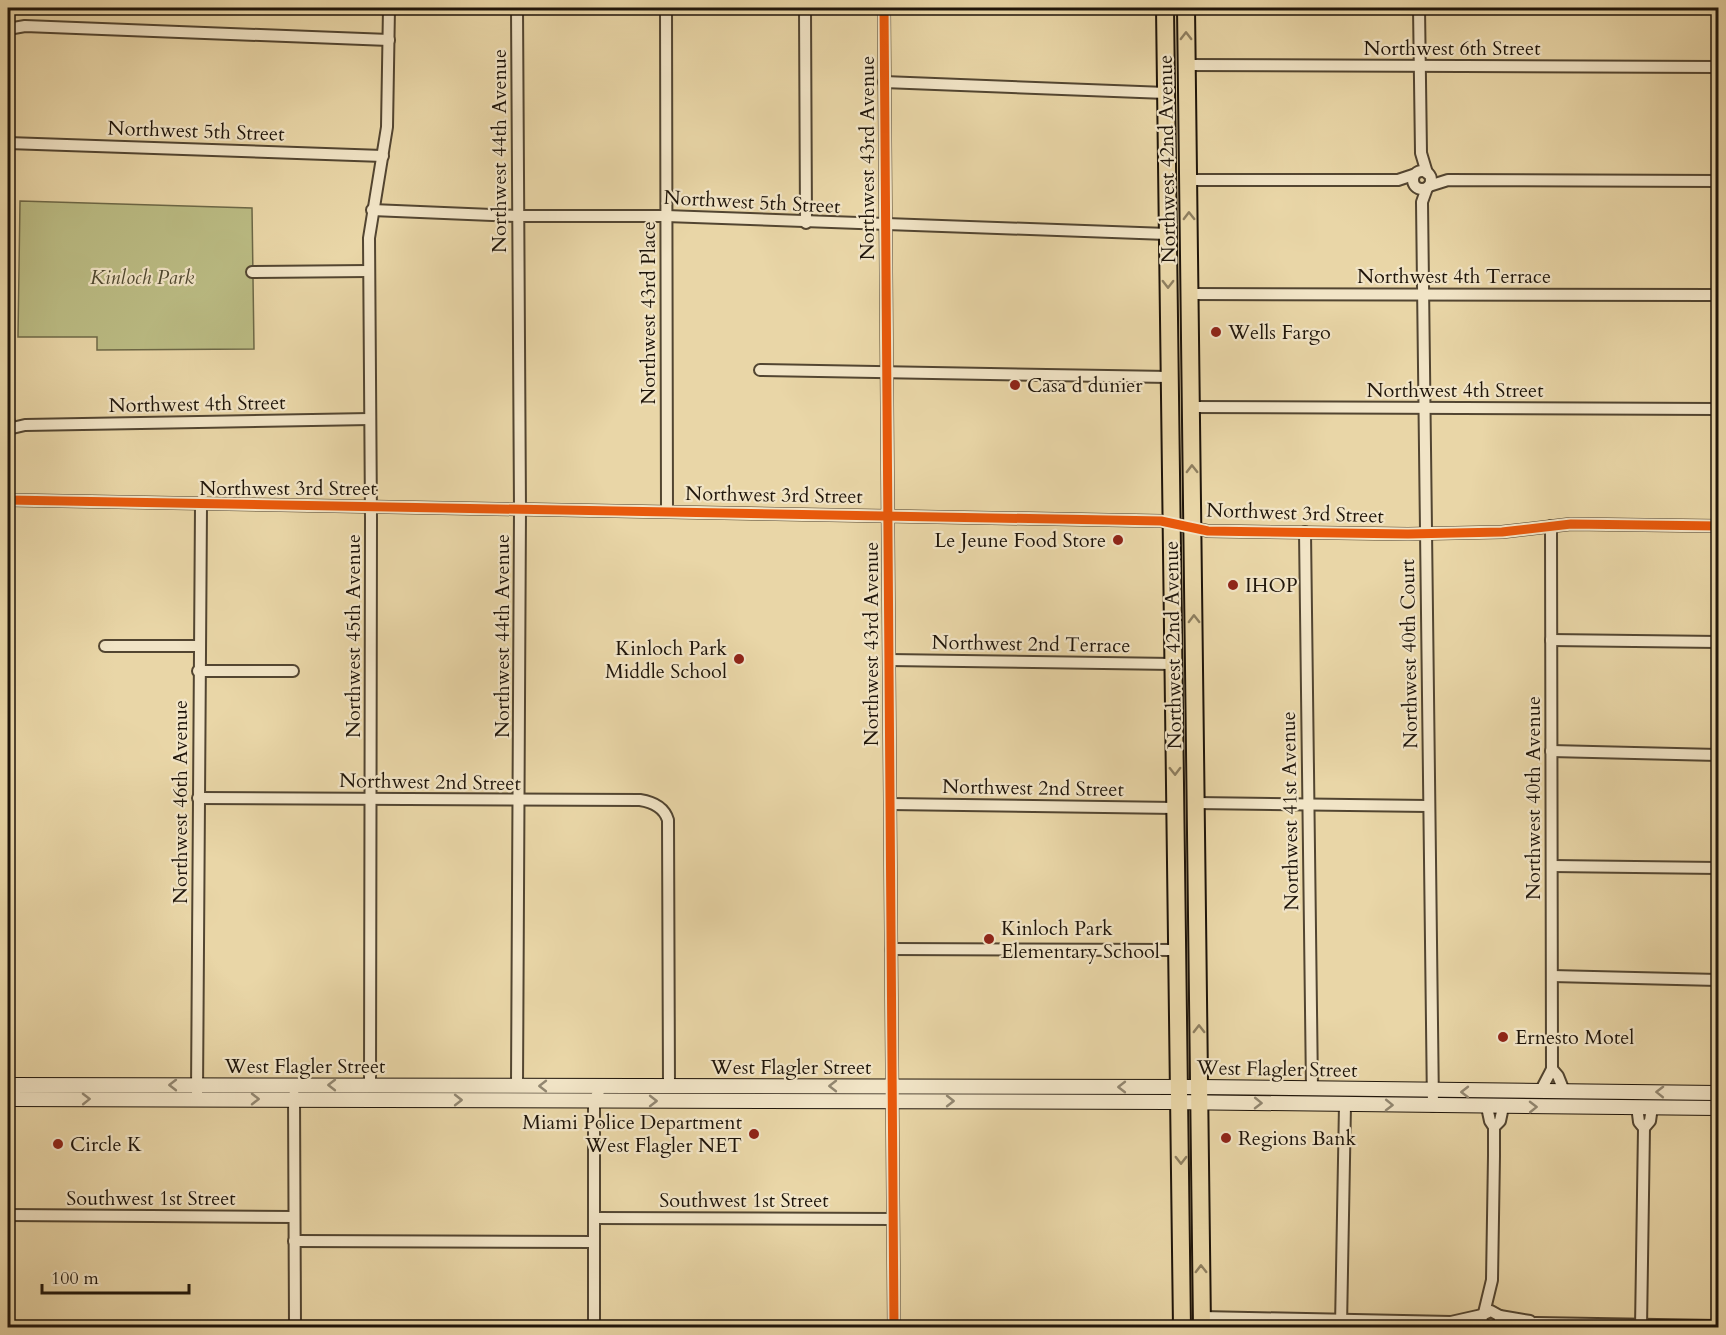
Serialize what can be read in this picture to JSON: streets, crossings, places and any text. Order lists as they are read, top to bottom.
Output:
{
  "streets": {
    "main road": ["Northwest 42nd Avenue", "West Flagler Street"],
    "street": [
      "Northwest 6th Street",
      "Northwest 5th Street",
      "Northwest 44th Avenue",
      "Northwest 43rd Avenue",
      "Northwest 4th Terrace",
      "Northwest 43rd Place",
      "Northwest 4th Street",
      "Northwest 3rd Street",
      "Northwest 45th Avenue",
      "Northwest 2nd Terrace",
      "Northwest 40th Court",
      "Northwest 2nd Street",
      "Northwest 40th Avenue",
      "Northwest 46th Avenue",
      "Northwest 41st Avenue",
      "Southwest 1st Street"
    ]
  },
  "crossings": [
    ["Northwest 6th Street", "Northwest 42nd Avenue"],
    ["Northwest 6th Street", "Northwest 40th Court"],
    ["Northwest 5th Street", "Northwest 44th Avenue"],
    ["Northwest 5th Street", "Northwest 43rd Avenue"],
    ["Northwest 5th Street", "Northwest 42nd Avenue"],
    ["Northwest 5th Street", "Northwest 43rd Place"],
    ["Northwest 5th Street", "Northwest 45th Avenue"],
    ["Northwest 44th Avenue", "Northwest 3rd Street"],
    ["Northwest 44th Avenue", "Northwest 2nd Street"],
    ["Northwest 44th Avenue", "West Flagler Street"],
    ["Northwest 43rd Avenue", "Northwest 3rd Street"],
    ["Northwest 43rd Avenue", "Northwest 2nd Terrace"],
    ["Northwest 43rd Avenue", "Northwest 2nd Street"],
    ["Northwest 43rd Avenue", "West Flagler Street"],
    ["Northwest 43rd Avenue", "Southwest 1st Street"],
    ["Northwest 42nd Avenue", "Northwest 4th Terrace"],
    ["Northwest 42nd Avenue", "Northwest 4th Street"],
    ["Northwest 42nd Avenue", "Northwest 3rd Street"],
    ["Northwest 42nd Avenue", "Northwest 2nd Terrace"],
    ["Northwest 42nd Avenue", "Northwest 2nd Street"],
    ["Northwest 42nd Avenue", "West Flagler Street"],
    ["Northwest 4th Terrace", "Northwest 40th Court"],
    ["Northwest 43rd Place", "Northwest 3rd Street"],
    ["Northwest 4th Street", "Northwest 45th Avenue"],
    ["Northwest 4th Street", "Northwest 40th Court"],
    ["Northwest 3rd Street", "Northwest 45th Avenue"],
    ["Northwest 3rd Street", "Northwest 40th Court"],
    ["Northwest 3rd Street", "Northwest 40th Avenue"],
    ["Northwest 3rd Street", "Northwest 46th Avenue"],
    ["Northwest 3rd Street", "Northwest 41st Avenue"],
    ["Northwest 45th Avenue", "Northwest 2nd Street"],
    ["Northwest 45th Avenue", "West Flagler Street"],
    ["Northwest 40th Court", "West Flagler Street"],
    ["Northwest 2nd Street", "Northwest 46th Avenue"],
    ["Northwest 2nd Street", "West Flagler Street"],
    ["Northwest 40th Avenue", "West Flagler Street"],
    ["Northwest 46th Avenue", "West Flagler Street"],
    ["Northwest 41st Avenue", "West Flagler Street"]
  ],
  "parks": ["Kinloch Park"],
  "places": [
    "Wells Fargo",
    "Casa d dunier",
    "Le Jeune Food Store",
    "IHOP",
    "Kinloch Park Middle School",
    "Kinloch Park Elementary School",
    "Ernesto Motel",
    "Miami Police Department West Flagler NET",
    "Regions Bank",
    "Circle K"
  ],
  "scale_bar": "100 m"
}
